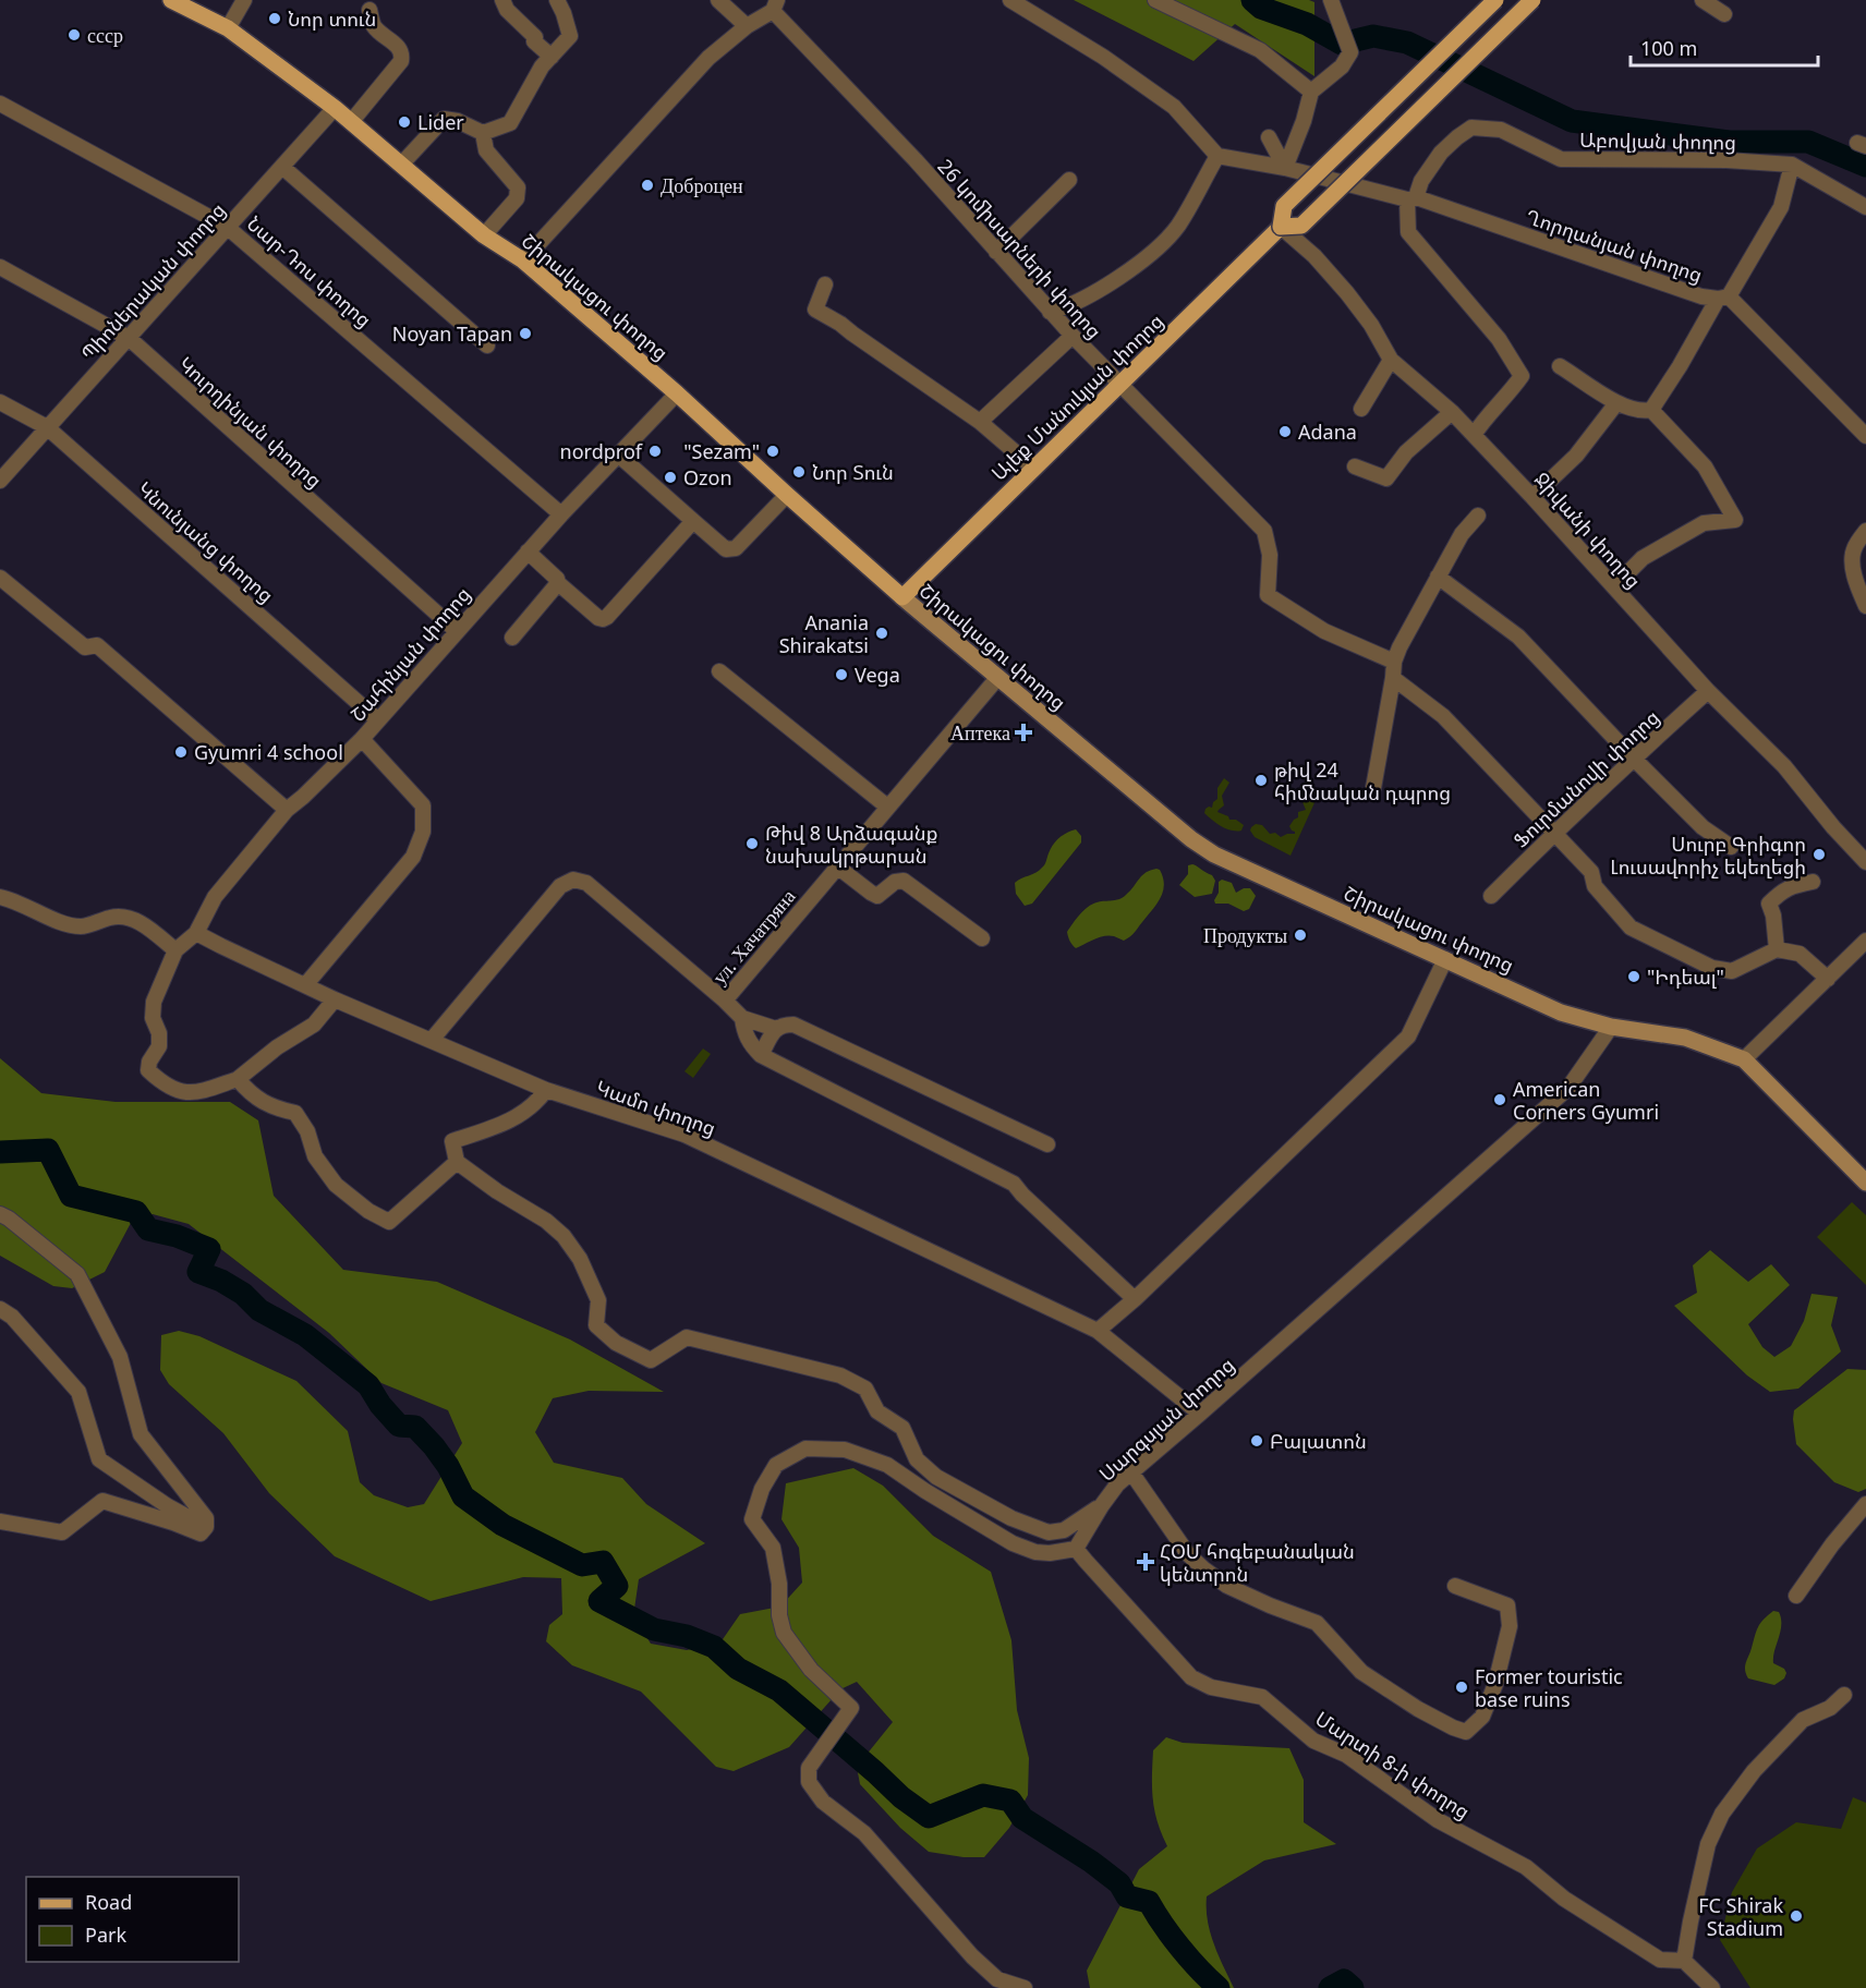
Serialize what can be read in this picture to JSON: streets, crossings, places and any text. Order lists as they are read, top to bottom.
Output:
{
  "streets": {
    "main road": ["Շիրակացու փողոց", "Ալեք Մանուկյան փողոց"],
    "street": [
      "Աբովյան փողոց",
      "Ղորղանյան փողոց",
      "26 կոմիսարների փողոց",
      "Նար-Դոս փողոց",
      "Պիոներական փողոց",
      "Կուրղինյան փողոց",
      "Ջիվանի փողոց",
      "Կնունյանց փողոց",
      "Շահինյան փողոց",
      "Ֆուրմանովի փողոց",
      "ул. Хачатряна",
      "Կամո փողոց",
      "Սարգսյան փողոց",
      "Մարտի 8-ի փողոց"
    ]
  },
  "crossings": [
    ["Աբովյան փողոց", "Ղորղանյան փողոց"],
    ["26 կոմիսարների փողոց", "Ալեք Մանուկյան փողոց"],
    ["Նար-Դոս փողոց", "Պիոներական փողոց"],
    ["Նար-Դոս փողոց", "Շահինյան փողոց"],
    ["Պիոներական փողոց", "Շիրակացու փողոց"],
    ["Պիոներական փողոց", "Կուրղինյան փողոց"],
    ["Պիոներական փողոց", "Կնունյանց փողոց"],
    ["Շիրակացու փողոց", "Ալեք Մանուկյան փողոց"],
    ["Շիրակացու փողոց", "Շահինյան փողոց"],
    ["Շիրակացու փողոց", "ул. Хачатряна"],
    ["Շիրակացու փողոց", "Սարգսյան փողոց"],
    ["Ալեք Մանուկյան փողոց", "Ջիվանի փողոց"],
    ["Կուրղինյան փողոց", "Շահինյան փողոց"],
    ["Ջիվանի փողոց", "Ֆուրմանովի փողոց"],
    ["Կնունյանց փողոց", "Շահինյան փողոց"],
    ["Շահինյան փողոց", "Կամո փողոց"],
    ["ул. Хачатряна", "Կամո փողոց"],
    ["Կամո փողոց", "Սարգսյան փողոց"],
    ["Սարգսյան փողոց", "Մարտի 8-ի փողոց"]
  ],
  "places": {
    "other": [
      "Նոր տուն",
      "ссср",
      "Lider",
      "Доброцен",
      "Noyan Tapan",
      "Adana",
      "nordprof",
      "\"Sezam\"",
      "Նոր Տուն",
      "Ozon",
      "Anania Shirakatsi",
      "Vega",
      "Gyumri 4 school",
      "թիվ 24 հիմնական դպրոց",
      "Թիվ 8 Արձագանք նախակրթարան",
      "Սուրբ Գրիգոր Լուսավորիչ եկեղեցի",
      "Продукты",
      "\"Իդեալ\"",
      "American Corners Gyumri",
      "Բալատոն",
      "Former touristic base ruins",
      "FC Shirak Stadium"
    ],
    "health": ["Аптека", "ՀՕՄ հոգեբանական կենտրոն"]
  },
  "legend": ["Road", "Park"],
  "scale_bar": "100 m"
}
